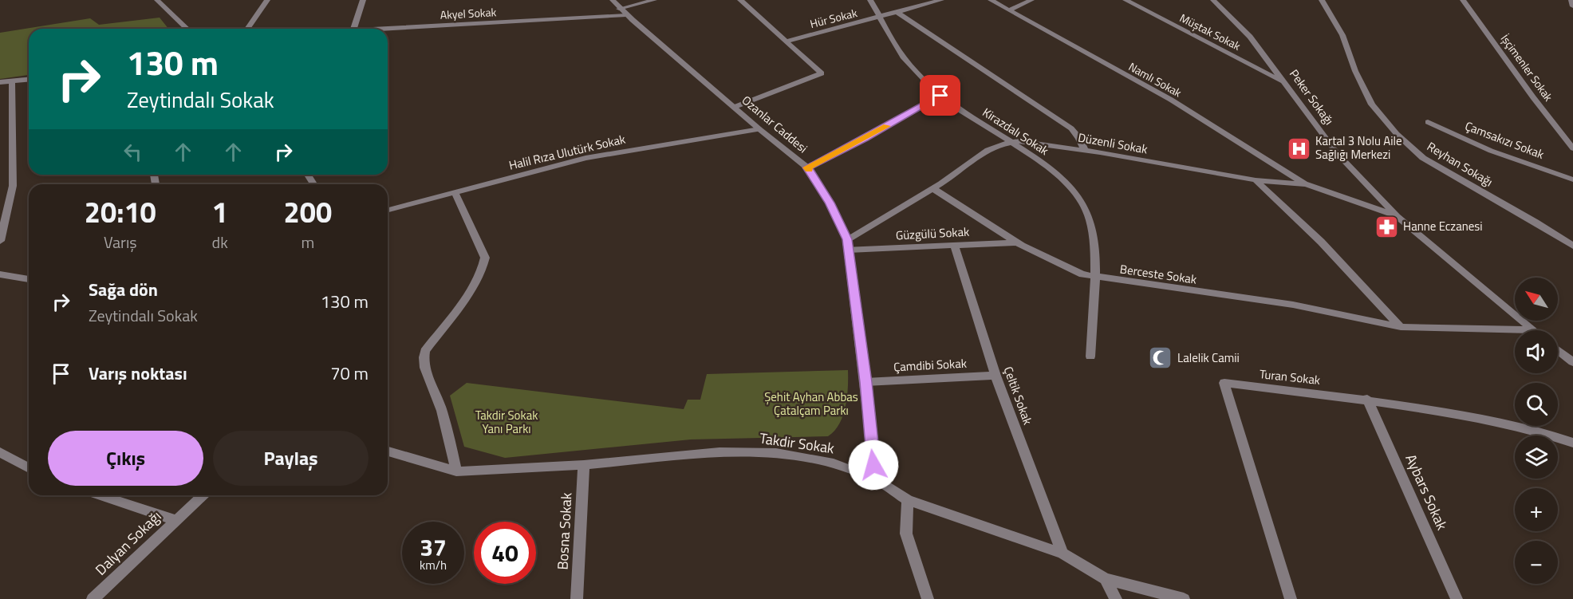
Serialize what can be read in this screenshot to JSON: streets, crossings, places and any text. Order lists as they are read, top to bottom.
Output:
{
  "streets": {
    "street": [
      "Akyel Sokak",
      "Hür Sokak",
      "Müştak Sokak",
      "İşçimenler Sokak",
      "Namlı Sokak",
      "Peker Sokağı",
      "Ozanlar Caddesi",
      "Kirazdalı Sokak",
      "Çamsakızı Sokak",
      "Düzenli Sokak",
      "Halil Rıza Ulutürk Sokak",
      "Reyhan Sokağı",
      "Güzgülü Sokak",
      "Berceste Sokak",
      "Çamdibi Sokak",
      "Turan Sokak",
      "Çeltik Sokak",
      "Takdir Sokak",
      "Aybars Sokak",
      "Bosna Sokak",
      "Dalyan Sokağı"
    ]
  },
  "crossings": [
    ["Akyel Sokak", "Ozanlar Caddesi"],
    ["Hür Sokak", "Kirazdalı Sokak"],
    ["Müştak Sokak", "Peker Sokağı"],
    ["Namlı Sokak", "Düzenli Sokak"],
    ["Peker Sokağı", "Düzenli Sokak"],
    ["Peker Sokağı", "Berceste Sokak"],
    ["Ozanlar Caddesi", "Düzenli Sokak"],
    ["Ozanlar Caddesi", "Halil Rıza Ulutürk Sokak"],
    ["Ozanlar Caddesi", "Güzgülü Sokak"],
    ["Ozanlar Caddesi", "Çamdibi Sokak"],
    ["Ozanlar Caddesi", "Takdir Sokak"],
    ["Kirazdalı Sokak", "Düzenli Sokak"],
    ["Kirazdalı Sokak", "Berceste Sokak"],
    ["Düzenli Sokak", "Berceste Sokak"],
    ["Güzgülü Sokak", "Berceste Sokak"],
    ["Güzgülü Sokak", "Çeltik Sokak"],
    ["Çamdibi Sokak", "Çeltik Sokak"],
    ["Turan Sokak", "Aybars Sokak"],
    ["Çeltik Sokak", "Takdir Sokak"],
    ["Takdir Sokak", "Bosna Sokak"]
  ],
  "parks": ["Şehit Ayhan Abbas Çatalçam Parkı", "Takdir Sokak Yanı Parkı"],
  "places": {
    "hospital": ["Kartal 3 Nolu Aile Sağlığı Merkezi"],
    "pharmacy": ["Hanne Eczanesi"],
    "mosque": ["Lalelik Camii"]
  },
  "north": "top left",
  "page": {
    "turn": ["130 m", "Zeytindalı Sokak"],
    "eta": [
      "20:10",
      "Varış",
      "1",
      "dk",
      "200",
      "m"
    ],
    "list": [
      {
        "name": "Sağa dön",
        "note": "Zeytindalı Sokak",
        "value": "130 m"
      },
      {
        "name": "Varış noktası",
        "value": "70 m"
      }
    ],
    "map_buttons": ["+", "−"],
    "buttons": ["Çıkış", "Paylaş"],
    "speed": "37 km/h",
    "limit": "40"
  }
}
